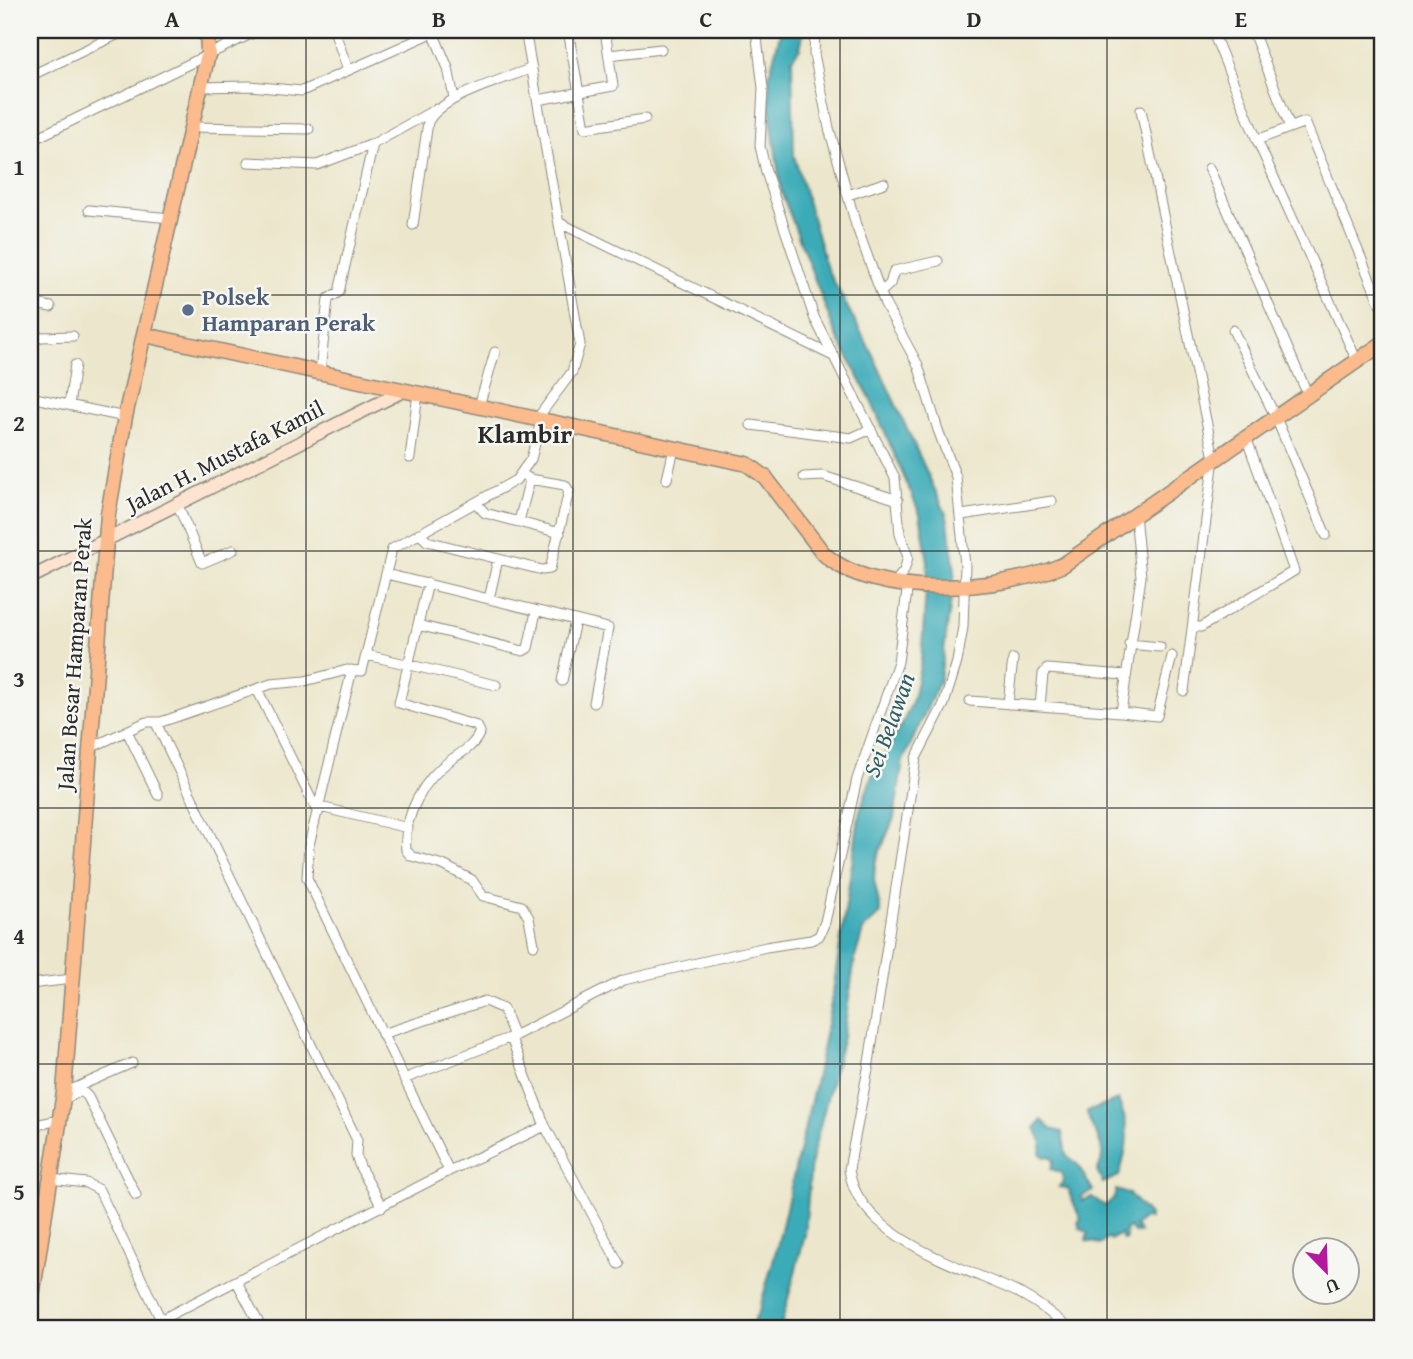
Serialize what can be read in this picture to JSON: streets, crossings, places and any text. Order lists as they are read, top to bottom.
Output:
{
  "streets": {
    "main road": ["Jalan Besar Hamparan Perak"],
    "street": ["Jalan H. Mustafa Kamil"]
  },
  "crossings": [
    ["Jalan H. Mustafa Kamil", "Jalan Besar Hamparan Perak"]
  ],
  "districts": ["Klambir"],
  "water": ["Sei Belawan"],
  "places": ["Polsek Hamparan Perak"],
  "north": "bottom right",
  "grid": {
    "columns": [
      "A",
      "B",
      "C",
      "D",
      "E"
    ],
    "rows": [
      "1",
      "2",
      "3",
      "4",
      "5"
    ]
  }
}
